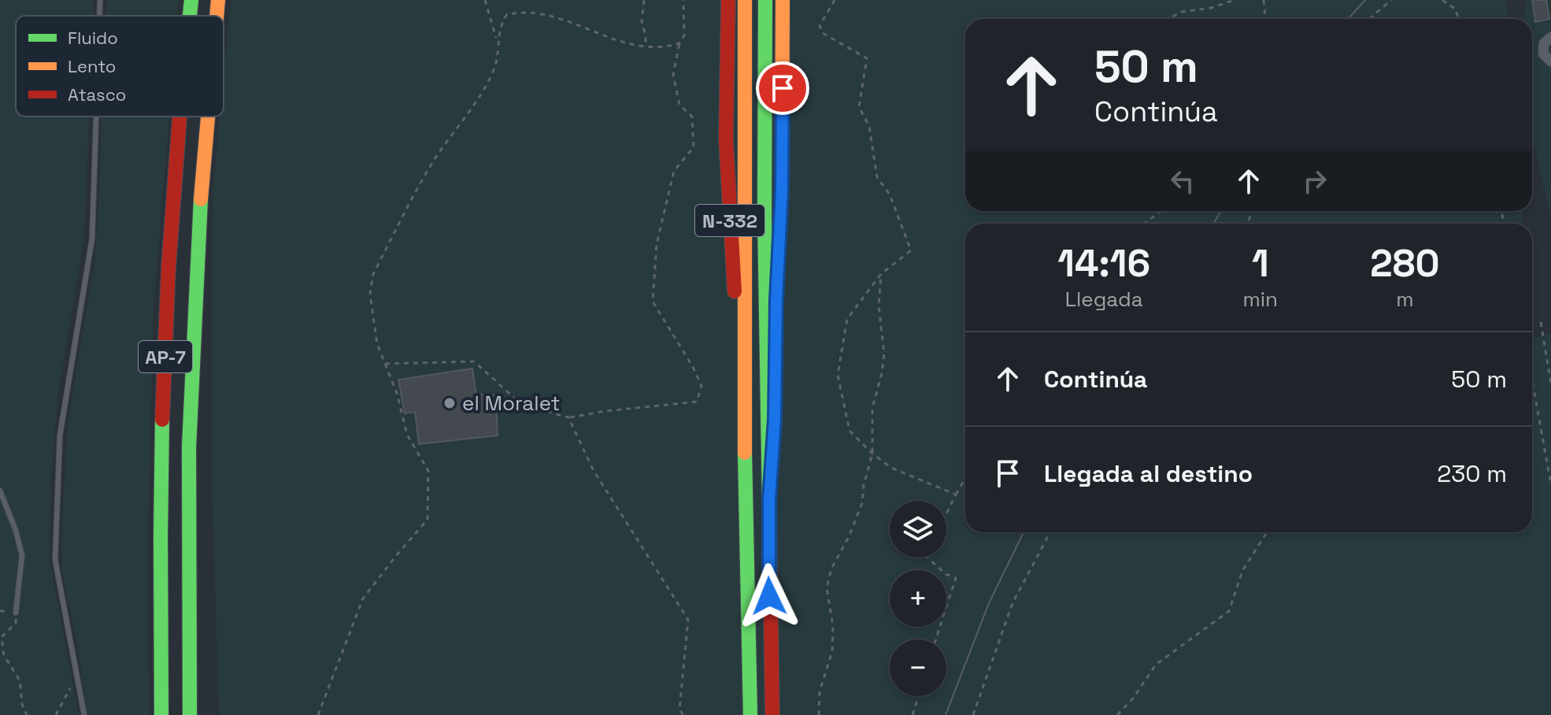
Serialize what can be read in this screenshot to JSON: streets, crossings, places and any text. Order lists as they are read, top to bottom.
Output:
{
  "streets": {
    "highway": ["N-332", "AP-7"]
  },
  "places": ["el Moralet"],
  "legend": ["Fluido", "Lento", "Atasco"],
  "page": {
    "turn": ["50 m", "Continúa"],
    "eta": [
      "14:16",
      "Llegada",
      "1",
      "min",
      "280",
      "m"
    ],
    "list": [
      {
        "name": "Continúa",
        "value": "50 m"
      },
      {
        "name": "Llegada al destino",
        "value": "230 m"
      }
    ],
    "map_buttons": ["+", "−"]
  }
}
